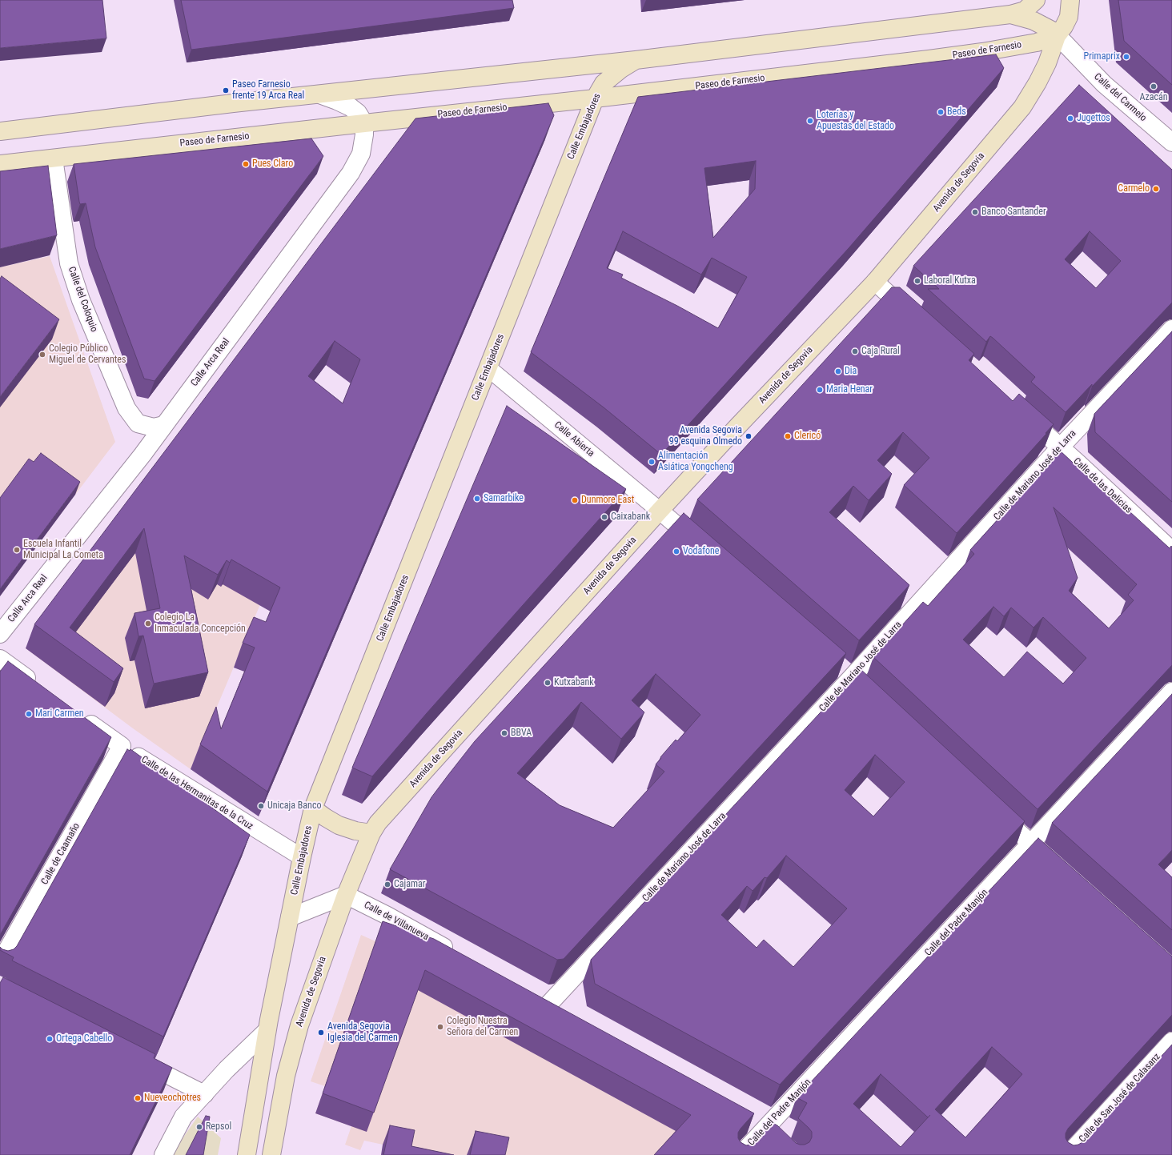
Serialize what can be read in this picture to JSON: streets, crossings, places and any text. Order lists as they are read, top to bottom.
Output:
{
  "streets": {
    "main road": ["Paseo de Farnesio", "Calle Embajadores", "Avenida de Segovia"],
    "street": [
      "Calle del Carmelo",
      "Calle del Coloquio",
      "Calle Arca Real",
      "Calle Abierta",
      "Calle de Mariano José de Larra",
      "Calle de las Delicias",
      "Calle de las Hermanitas de la Cruz",
      "Calle de Caamaño",
      "Calle de Villanueva",
      "Calle del Padre Manjón",
      "Calle de San José de Calasanz"
    ]
  },
  "crossings": [
    ["Paseo de Farnesio", "Calle del Carmelo"],
    ["Paseo de Farnesio", "Calle Embajadores"],
    ["Paseo de Farnesio", "Avenida de Segovia"],
    ["Paseo de Farnesio", "Calle del Coloquio"],
    ["Paseo de Farnesio", "Calle Arca Real"],
    ["Calle del Carmelo", "Avenida de Segovia"],
    ["Calle Embajadores", "Calle Abierta"],
    ["Calle Embajadores", "Calle de las Hermanitas de la Cruz"],
    ["Avenida de Segovia", "Calle Abierta"],
    ["Avenida de Segovia", "Calle de Villanueva"],
    ["Calle del Coloquio", "Calle Arca Real"],
    ["Calle de Mariano José de Larra", "Calle de las Delicias"],
    ["Calle de las Hermanitas de la Cruz", "Calle de Caamaño"]
  ],
  "places": [
    "Primaprix",
    "Azacán",
    "Paseo Farnesio frente 19 Arca Real",
    "Beds",
    "Jugettos",
    "Loterías y Apuestas del Estado",
    "Pues Claro",
    "Carmelo",
    "Banco Santander",
    "Laboral Kutxa",
    "Caja Rural",
    "Colegio Público Miguel de Cervantes",
    "Dia",
    "Maria Henar",
    "Avenida Segovia 99 esquina Olmedo",
    "Clericó",
    "Alimentación Asiática Yongcheng",
    "Samarbike",
    "Dunmore East",
    "Caixabank",
    "Escuela Infantil Municipal La Cometa",
    "Vodafone",
    "Colegio La Inmaculada Concepción",
    "Kutxabank",
    "Mari Carmen",
    "BBVA",
    "Unicaja Banco",
    "Cajamar",
    "Colegio Nuestra Señora del Carmen",
    "Avenida Segovia Iglesia del Carmen",
    "Ortega Cabello",
    "Nueveochotres",
    "Repsol"
  ]
}
